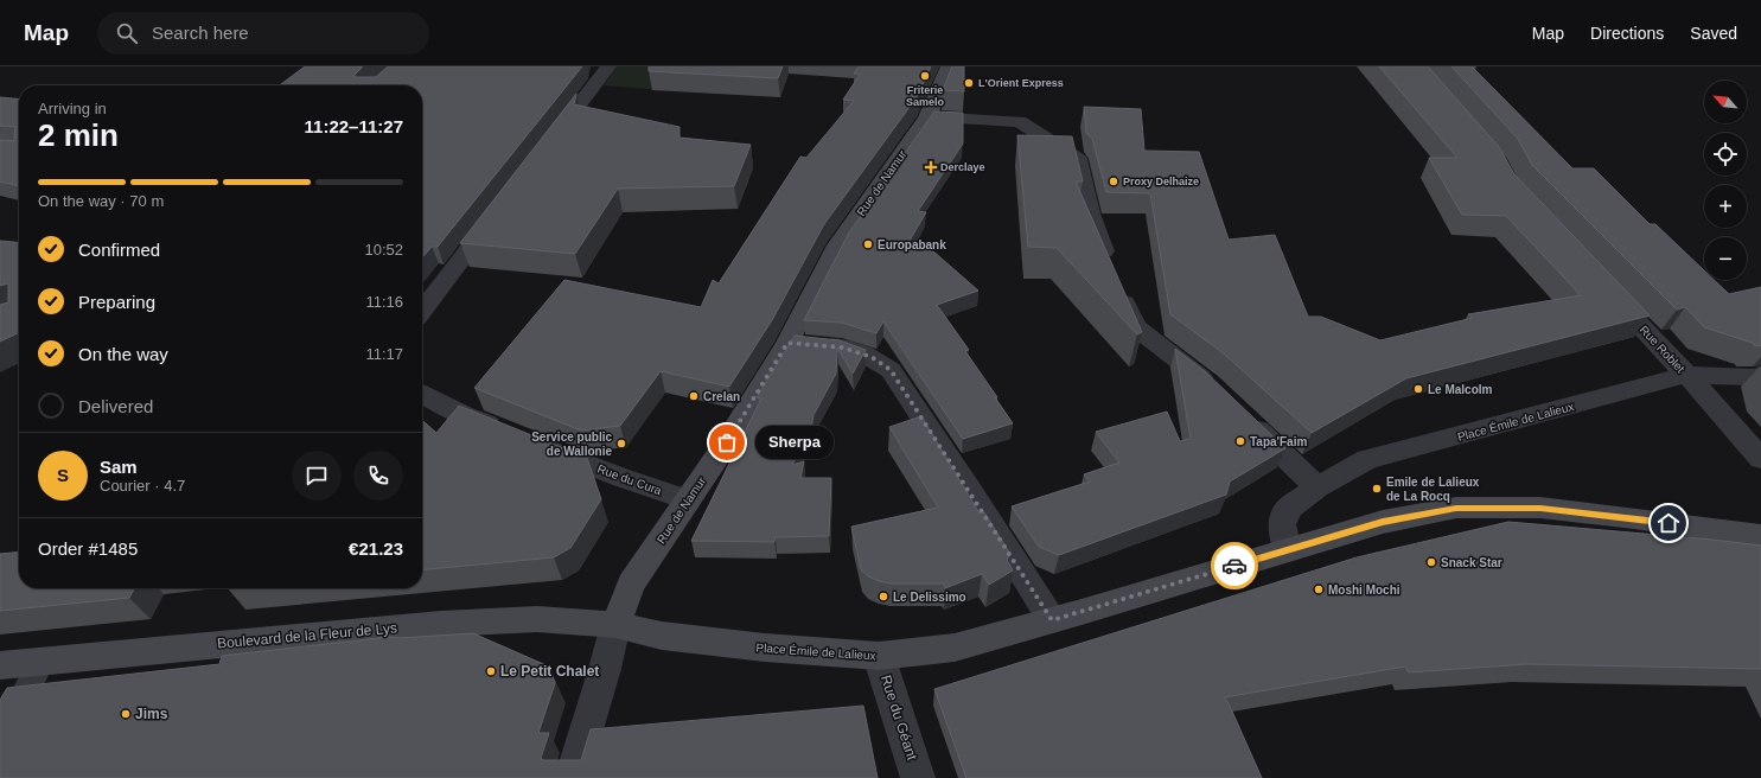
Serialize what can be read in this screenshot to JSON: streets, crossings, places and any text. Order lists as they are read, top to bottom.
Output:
{
  "streets": {
    "main road": ["Rue de Namur", "Place Émile de Lalieux", "Boulevard de la Fleur de Lys"],
    "street": ["Rue Roblet", "Rue du Cura", "Rue du Géant"]
  },
  "crossings": [
    ["Rue de Namur", "Place Émile de Lalieux"],
    ["Rue de Namur", "Rue du Cura"],
    ["Rue de Namur", "Boulevard de la Fleur de Lys"],
    ["Rue Roblet", "Place Émile de Lalieux"],
    ["Place Émile de Lalieux", "Boulevard de la Fleur de Lys"],
    ["Place Émile de Lalieux", "Rue du Géant"]
  ],
  "places": {
    "other": [
      "Friterie Samelo",
      "L'Orient Express",
      "Proxy Delhaize",
      "Europabank",
      "Le Malcolm",
      "Crelan",
      "Tapa'Faim",
      "Sherpa",
      "Service public de Wallonie",
      "Emile de Lalieux de La Rocq",
      "Snack Star",
      "Moshi Mochi",
      "Le Delissimo",
      "Le Petit Chalet",
      "Jims"
    ],
    "health": ["Derclaye"]
  },
  "north": "top left",
  "page": {
    "header": "Map",
    "search": "Search here",
    "nav": ["Map", "Directions", "Saved"],
    "map_buttons": ["+", "−"],
    "heading": ["2 min", "Arriving in", "11:22–11:27"],
    "panel": [
      "Sam",
      "Courier · 4.7",
      "Order #1485",
      "€21.23"
    ],
    "bar": "On the way · 70 m",
    "list": [
      ["Confirmed", "10:52"],
      ["Preparing", "11:16"],
      ["On the way", "11:17"],
      "Delivered"
    ],
    "bubble": "Sherpa",
    "round": "S"
  }
}
